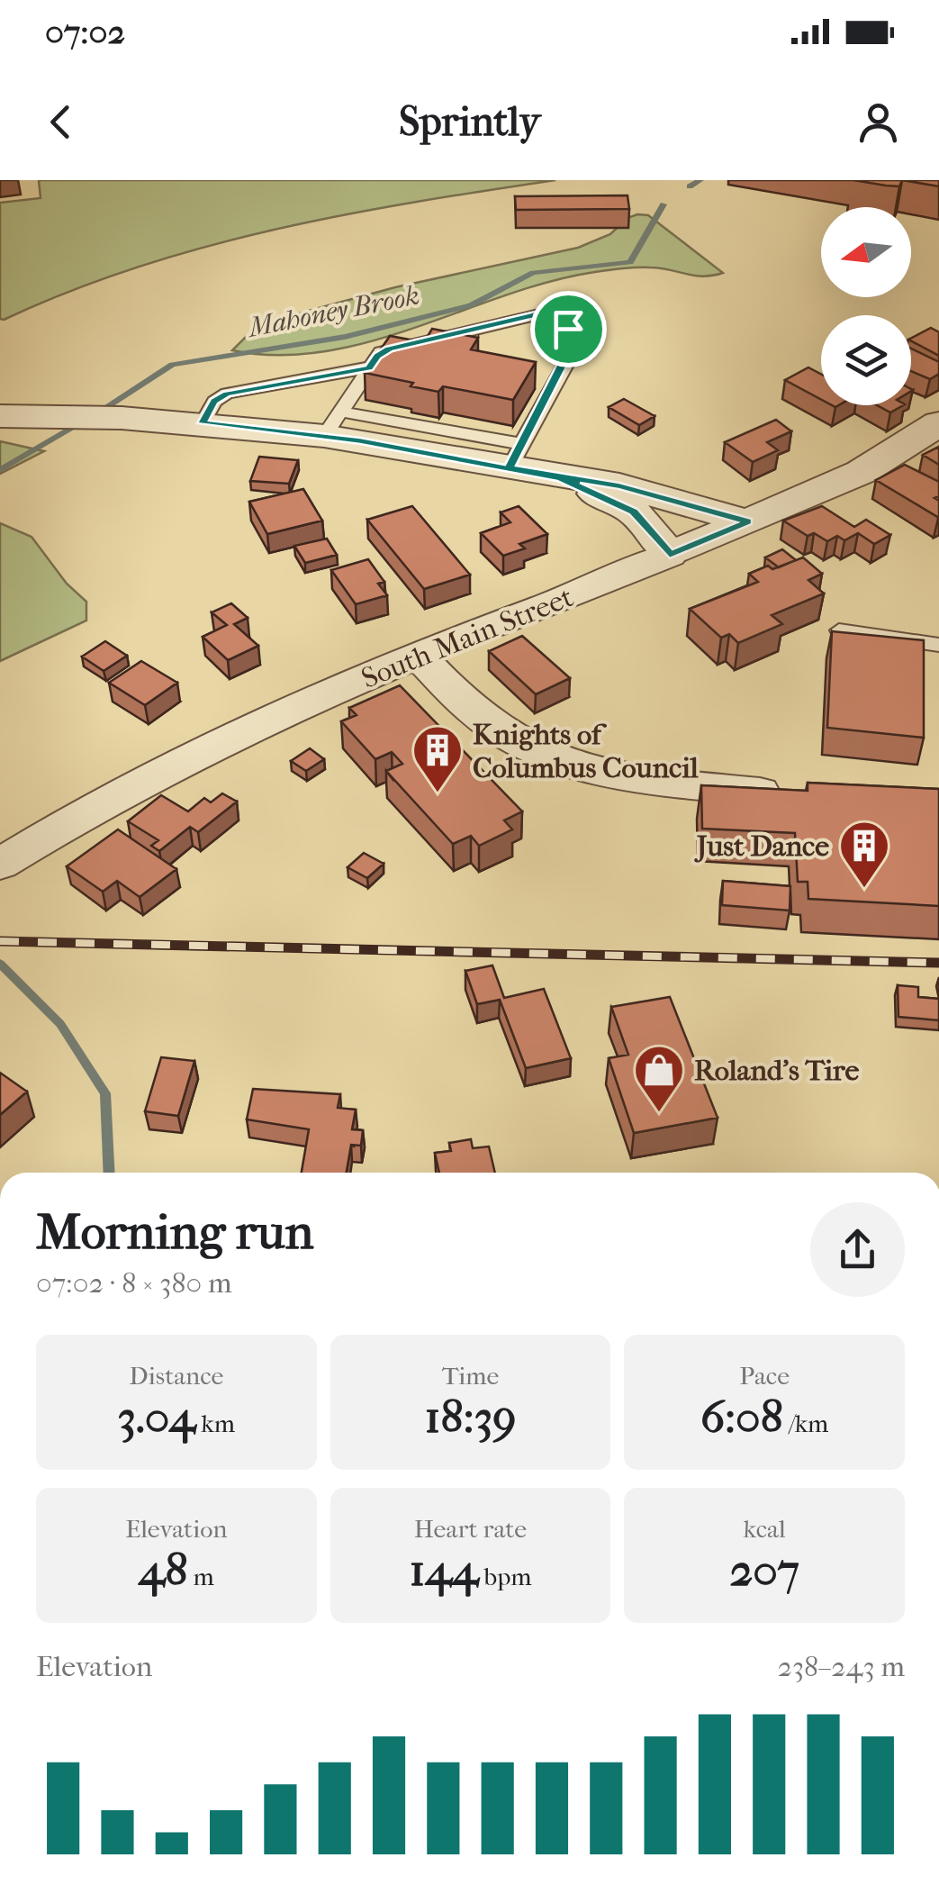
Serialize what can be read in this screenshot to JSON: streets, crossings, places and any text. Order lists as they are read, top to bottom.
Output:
{
  "streets": {
    "street": ["South Main Street"]
  },
  "water": ["Mahoney Brook"],
  "places": {
    "building": ["Knights of Columbus Council", "Just Dance"],
    "shop": ["Roland's Tire"]
  },
  "north": "left",
  "page": {
    "status": "07:02",
    "header": "Sprintly",
    "heading": ["Morning run", "07:02 · 8 × 380 m"],
    "stats": [
      ["Distance", "3.04 km"],
      ["Time", "18:39"],
      ["Pace", "6:08 /km"],
      ["Elevation", "48 m"],
      ["Heart rate", "144 bpm"],
      ["kcal", "207"]
    ],
    "chart": ["Elevation", "238–243 m"]
  }
}
